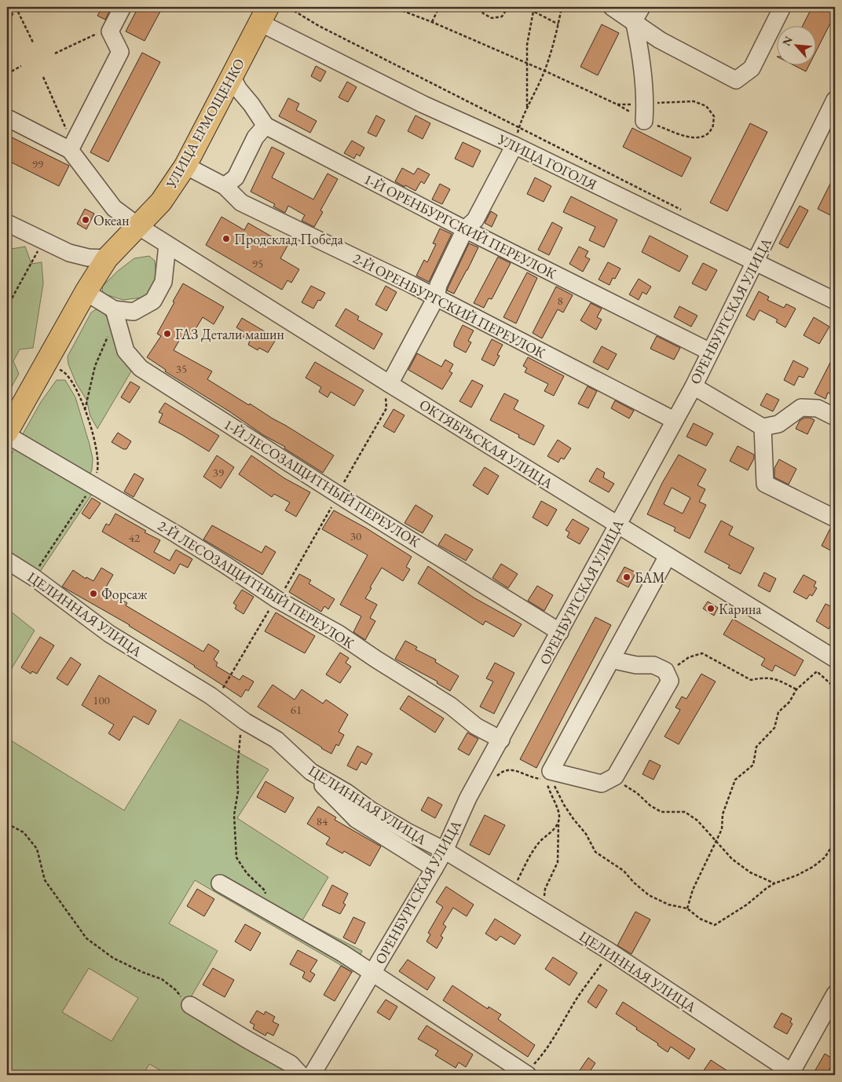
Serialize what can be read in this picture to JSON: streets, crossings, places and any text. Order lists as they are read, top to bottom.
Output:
{
  "streets": {
    "highway": ["УЛИЦА ЕРМОЩЕНКО"],
    "street": [
      "УЛИЦА ГОГОЛЯ",
      "1-Й ОРЕНБУРГСКИЙ ПЕРЕУЛОК",
      "2-Й ОРЕНБУРГСКИЙ ПЕРЕУЛОК",
      "ОРЕНБУРГСКАЯ УЛИЦА",
      "ОКТЯБРЬСКАЯ УЛИЦА",
      "1-Й ЛЕСОЗАЩИТНЫЙ ПЕРЕУЛОК",
      "2-Й ЛЕСОЗАЩИТНЫЙ ПЕРЕУЛОК",
      "ЦЕЛИННАЯ УЛИЦА"
    ]
  },
  "crossings": [
    ["УЛИЦА ЕРМОЩЕНКО", "УЛИЦА ГОГОЛЯ"],
    ["УЛИЦА ЕРМОЩЕНКО", "1-Й ОРЕНБУРГСКИЙ ПЕРЕУЛОК"],
    ["УЛИЦА ЕРМОЩЕНКО", "2-Й ОРЕНБУРГСКИЙ ПЕРЕУЛОК"],
    ["УЛИЦА ЕРМОЩЕНКО", "ОКТЯБРЬСКАЯ УЛИЦА"],
    ["УЛИЦА ЕРМОЩЕНКО", "2-Й ЛЕСОЗАЩИТНЫЙ ПЕРЕУЛОК"],
    ["УЛИЦА ГОГОЛЯ", "ОРЕНБУРГСКАЯ УЛИЦА"],
    ["1-Й ОРЕНБУРГСКИЙ ПЕРЕУЛОК", "ОРЕНБУРГСКАЯ УЛИЦА"],
    ["2-Й ОРЕНБУРГСКИЙ ПЕРЕУЛОК", "ОРЕНБУРГСКАЯ УЛИЦА"],
    ["ОРЕНБУРГСКАЯ УЛИЦА", "ОКТЯБРЬСКАЯ УЛИЦА"],
    ["ОРЕНБУРГСКАЯ УЛИЦА", "1-Й ЛЕСОЗАЩИТНЫЙ ПЕРЕУЛОК"],
    ["ОРЕНБУРГСКАЯ УЛИЦА", "2-Й ЛЕСОЗАЩИТНЫЙ ПЕРЕУЛОК"],
    ["ОРЕНБУРГСКАЯ УЛИЦА", "ЦЕЛИННАЯ УЛИЦА"]
  ],
  "places": [
    "Океан",
    "Продсклад Победа",
    "ГАЗ Детали машин",
    "БАМ",
    "Форсаж",
    "Карина"
  ],
  "house_numbers": [
    "99",
    "95",
    "8",
    "35",
    "39",
    "30",
    "42",
    "100",
    "61",
    "84"
  ],
  "north": "top left"
}
